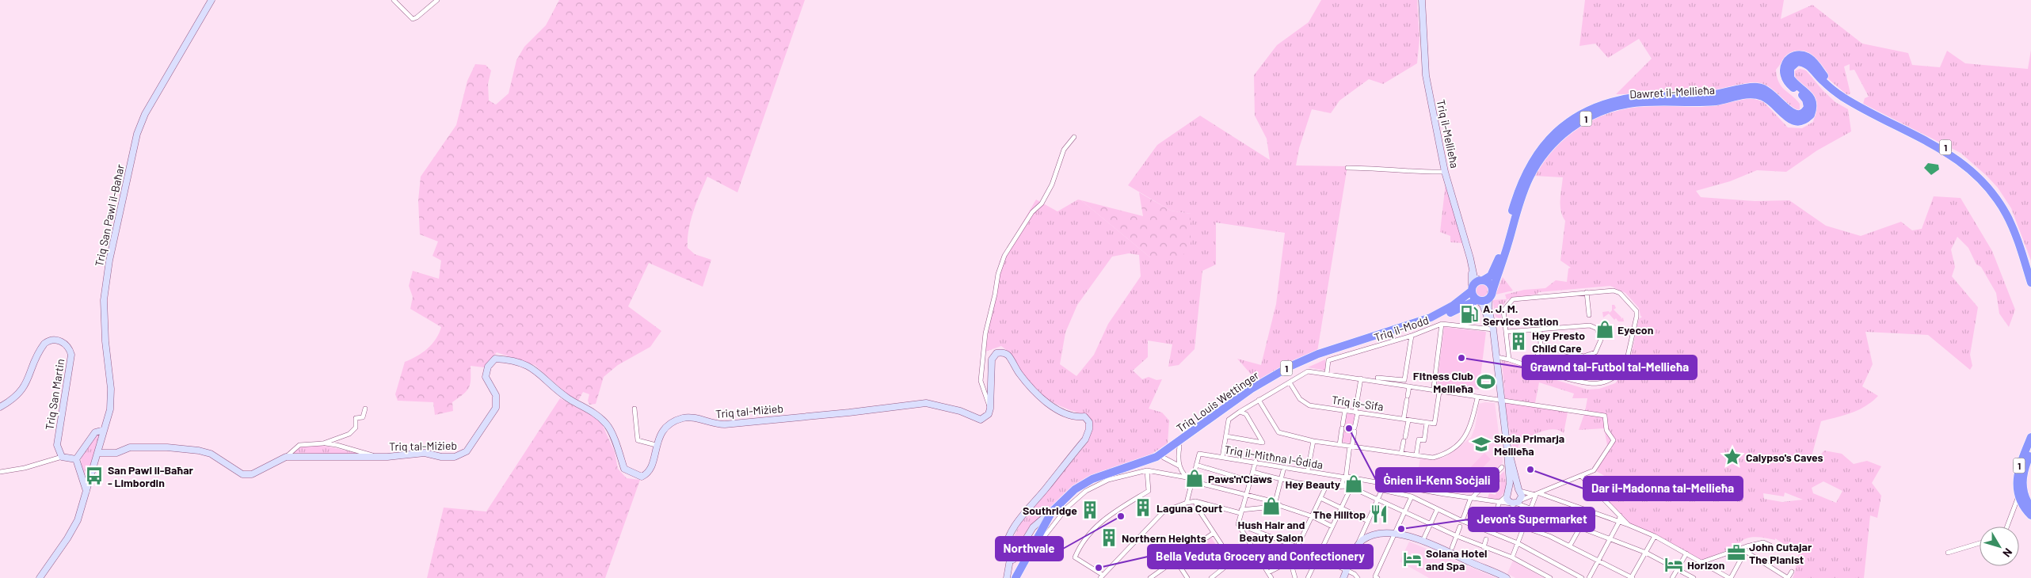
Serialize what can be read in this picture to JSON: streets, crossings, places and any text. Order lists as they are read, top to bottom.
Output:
{
  "streets": {
    "highway": ["Dawret il-Mellieħa", "1", "Triq Louis Wettinger"],
    "street": [
      "Triq il-Mellieħa",
      "Triq San Pawl il-Baħar",
      "Triq il-Modd",
      "Triq San Martin",
      "Triq is-Sifa",
      "Triq tal-Miżieb",
      "Triq il-Mitħna l-Ġdida"
    ]
  },
  "crossings": [
    ["Dawret il-Mellieħa", "Triq il-Mellieħa"],
    ["Dawret il-Mellieħa", "Triq Louis Wettinger"],
    ["Triq il-Mellieħa", "Triq Louis Wettinger"],
    ["Triq San Pawl il-Baħar", "Triq tal-Miżieb"]
  ],
  "places": {
    "fuel station": ["A. J. M. Service Station"],
    "shop": [
      "Eyecon",
      "Paws'n'Claws",
      "Hey Beauty",
      "Hush Hair and Beauty Salon"
    ],
    "building": [
      "Hey Presto Child Care",
      "Laguna Court",
      "Southridge",
      "Northern Heights"
    ],
    "other": [
      "Grawnd tal-Futbol tal-Mellieħa",
      "Ġnien il-Kenn Soċjali",
      "Dar il-Madonna tal-Mellieħa",
      "Northvale",
      "Jevon's Supermarket",
      "Bella Veduta Grocery and Confectionery"
    ],
    "sports": ["Fitness Club Mellieħa"],
    "school or university": ["Skola Primarja Mellieħa"],
    "place": ["Calypso's Caves"],
    "bus stop": ["San Pawl il-Baħar - Limbordin"],
    "restaurant": ["The Hilltop"],
    "office": ["John Cutajar The Pianist"],
    "hotel": ["Solana Hotel and Spa", "Horizon"]
  },
  "north": "bottom right"
}
